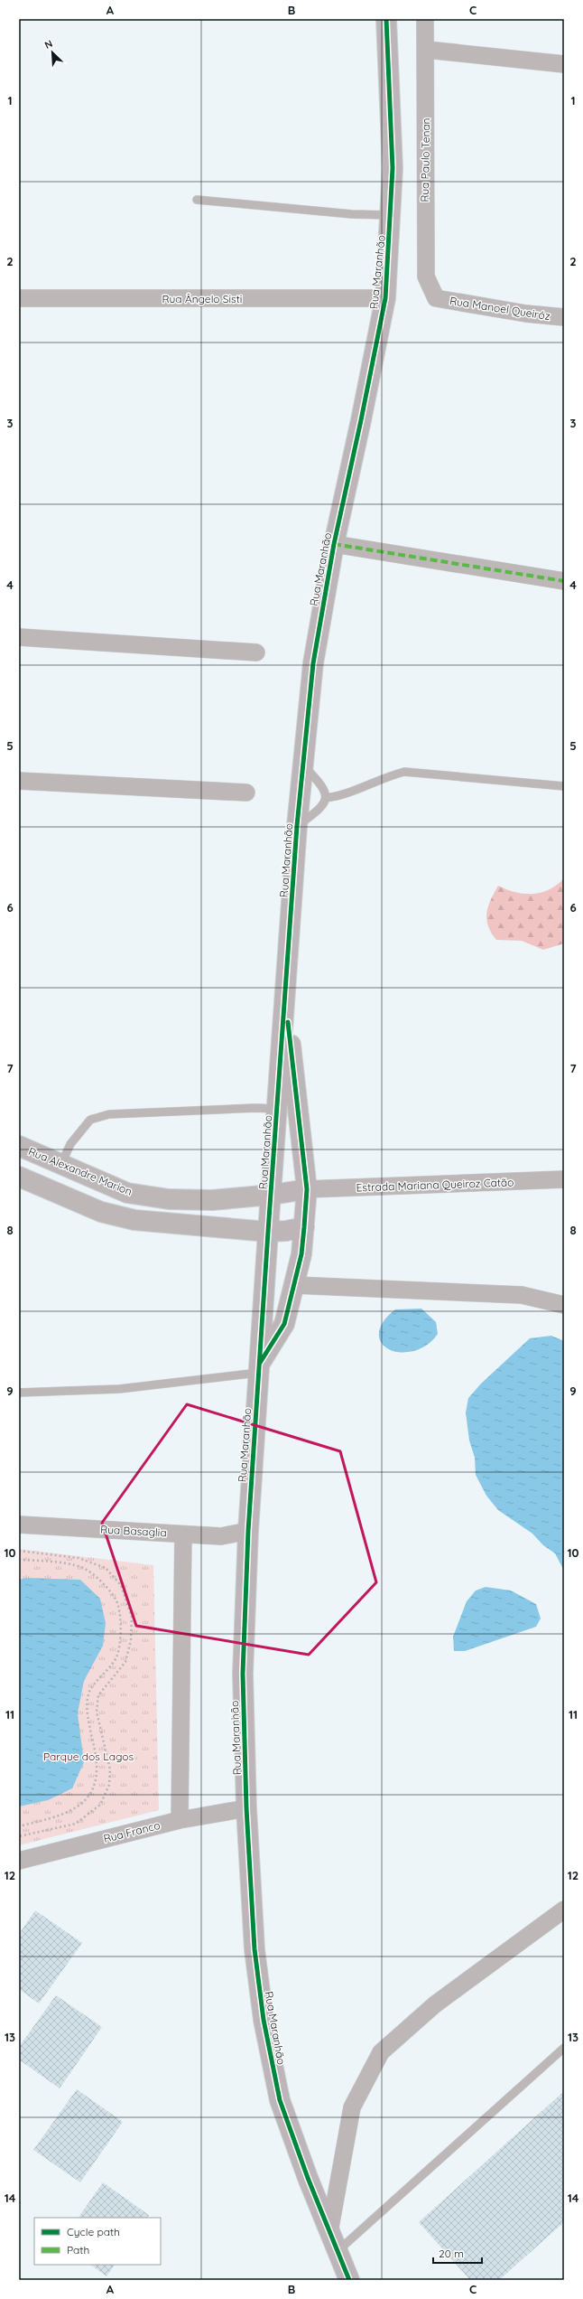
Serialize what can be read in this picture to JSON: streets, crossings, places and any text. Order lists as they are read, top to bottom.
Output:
{
  "streets": {
    "main road": ["Rua Maranhão"],
    "street": [
      "Rua Paulo Tenan",
      "Rua Ângelo Sisti",
      "Rua Manoel Queiróz",
      "Rua Alexandre Marion",
      "Estrada Mariana Queiroz Catão",
      "Rua Basaglia",
      "Rua Franco"
    ]
  },
  "crossings": [
    ["Rua Paulo Tenan", "Rua Manoel Queiróz"],
    ["Rua Maranhão", "Rua Ângelo Sisti"],
    ["Rua Maranhão", "Rua Alexandre Marion"],
    ["Rua Maranhão", "Rua Basaglia"],
    ["Rua Maranhão", "Rua Franco"]
  ],
  "parks": ["Parque dos Lagos"],
  "legend": ["Cycle path", "Path"],
  "scale_bar": "20 m",
  "north": "top left",
  "grid": {
    "columns": ["A", "B", "C"],
    "rows": [
      "1",
      "2",
      "3",
      "4",
      "5",
      "6",
      "7",
      "8",
      "9",
      "10",
      "11",
      "12",
      "13",
      "14"
    ]
  }
}
